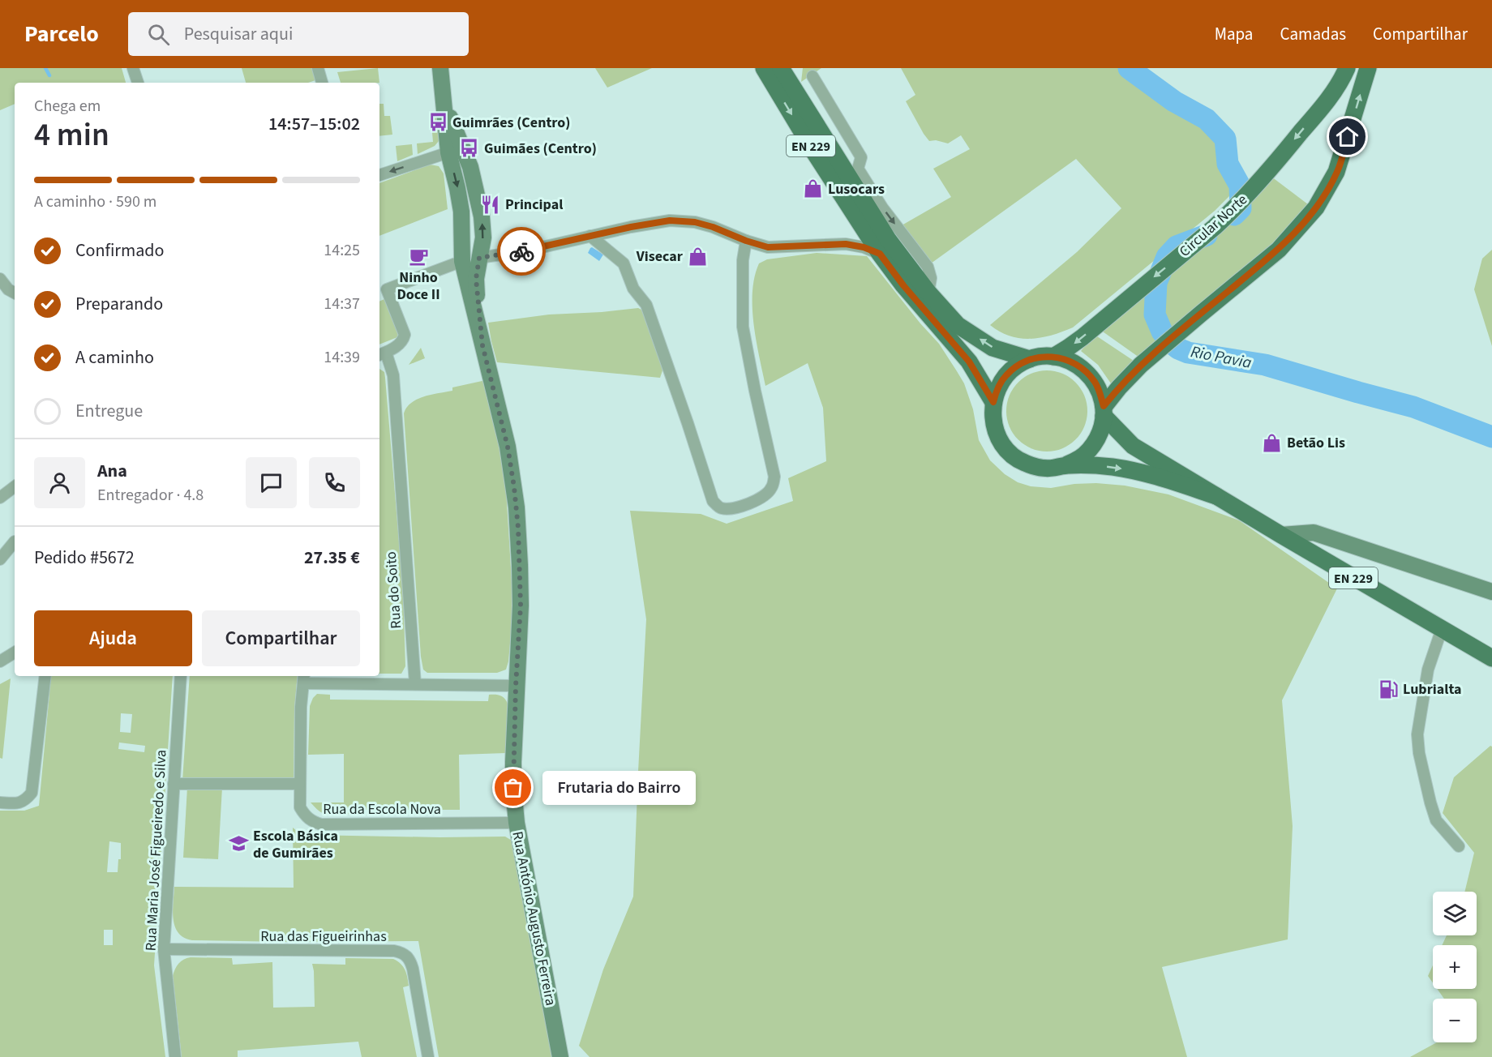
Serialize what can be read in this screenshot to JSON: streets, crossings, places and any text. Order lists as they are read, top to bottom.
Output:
{
  "streets": {
    "main road": ["EN 229", "Circular Norte"],
    "street": [
      "Rua do Soito",
      "Rua da Escola Nova",
      "Rua Maria José Figueiredo e Silva",
      "Rua António Augusto Ferreira",
      "Rua das Figueirinhas"
    ]
  },
  "crossings": [
    ["EN 229", "Circular Norte"],
    ["Rua da Escola Nova", "Rua António Augusto Ferreira"],
    ["Rua Maria José Figueiredo e Silva", "Rua das Figueirinhas"]
  ],
  "water": ["Rio Pavia"],
  "places": {
    "bus stop": ["Guimrães (Centro)", "Guimães (Centro)"],
    "shop": ["Lusocars", "Visecar", "Betão Lis"],
    "restaurant": ["Principal"],
    "cafe": ["Ninho Doce II"],
    "fuel station": ["Lubrialta"],
    "other": ["Frutaria do Bairro"],
    "school or university": ["Escola Básica de Gumirães"]
  },
  "page": {
    "header": "Parcelo",
    "search": "Pesquisar aqui",
    "nav": ["Mapa", "Camadas", "Compartilhar"],
    "heading": ["4 min", "Chega em", "14:57–15:02"],
    "panel": [
      "Ana",
      "Entregador · 4.8",
      "Pedido #5672",
      "27.35 €"
    ],
    "bar": "A caminho · 590 m",
    "list": [
      ["Confirmado", "14:25"],
      ["Preparando", "14:37"],
      ["A caminho", "14:39"],
      "Entregue"
    ],
    "buttons": ["Ajuda", "Compartilhar"],
    "bubble": "Frutaria do Bairro",
    "map_buttons": ["+", "−"]
  }
}
